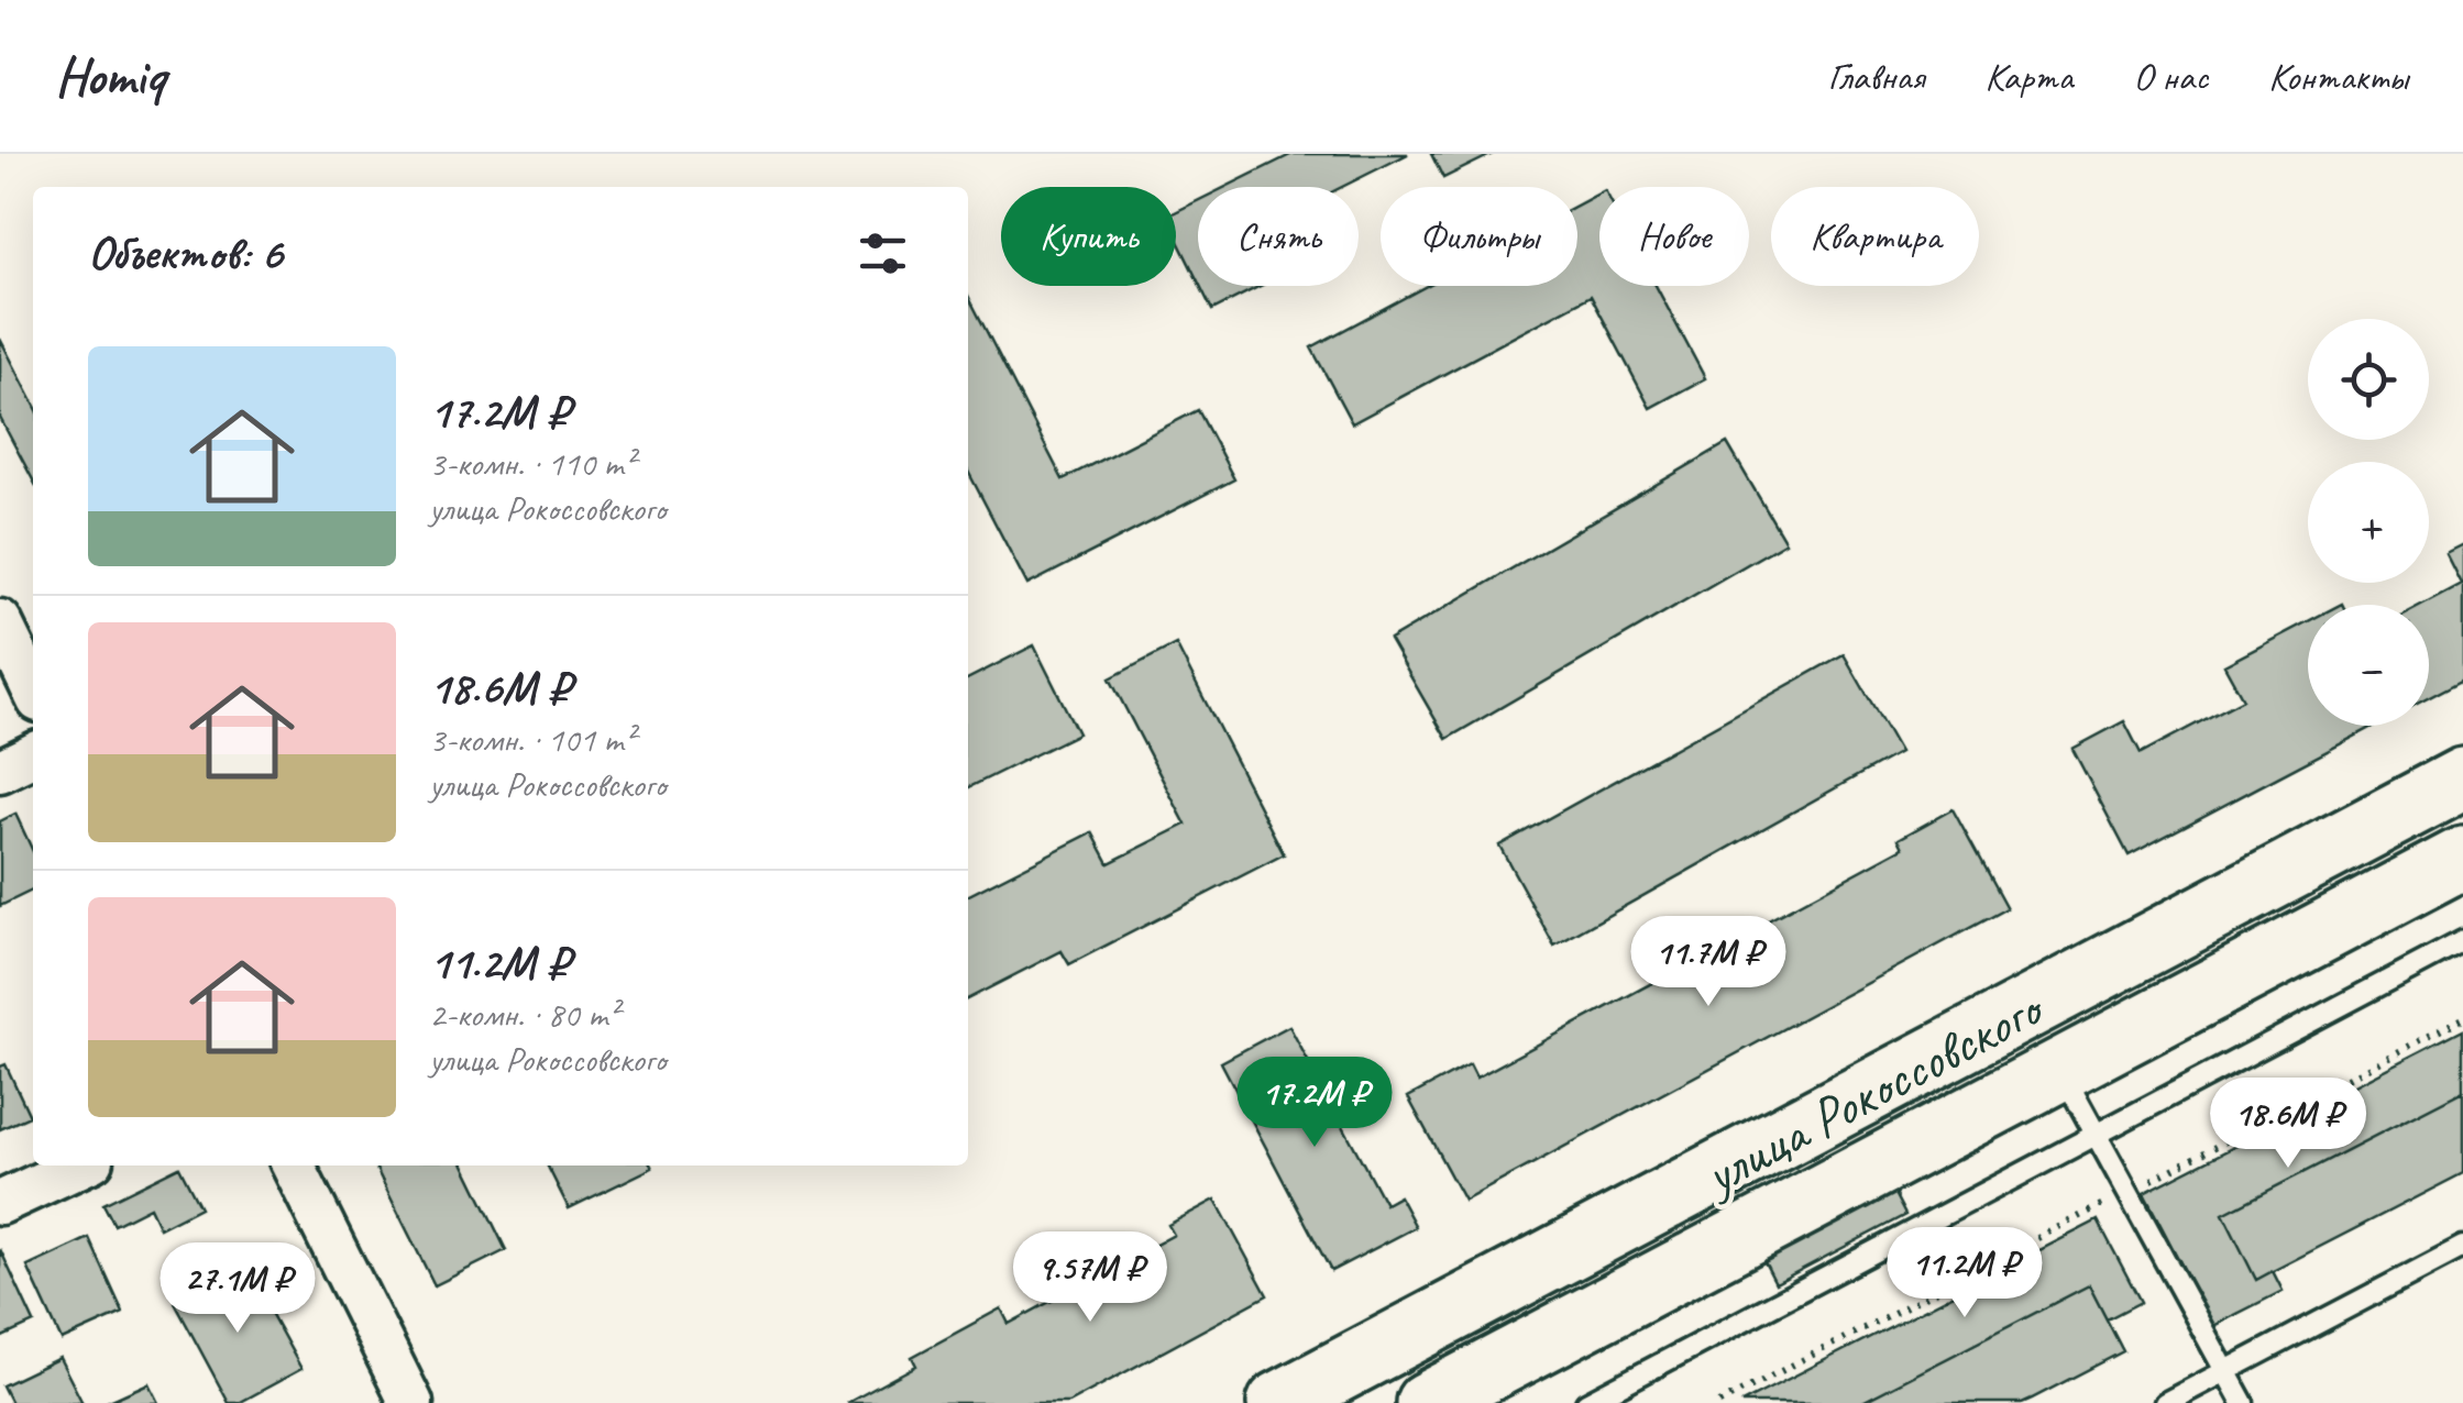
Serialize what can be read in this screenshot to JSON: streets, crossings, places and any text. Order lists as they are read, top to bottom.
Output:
{
  "streets": {
    "highway": ["улица Рокоссовского"]
  },
  "page": {
    "header": "Homiq",
    "nav": [
      "Главная",
      "Карта",
      "О нас",
      "Контакты"
    ],
    "chip": [
      "Купить",
      "Снять",
      "Фильтры",
      "Новое",
      "Квартира"
    ],
    "heading": "Объектов: 6",
    "map_buttons": ["+", "−"],
    "list": [
      {
        "name": "17.2M ₽",
        "note": "3-комн. · 110 m² · улица Рокоссовского"
      },
      {
        "name": "18.6M ₽",
        "note": "3-комн. · 101 m² · улица Рокоссовского"
      },
      {
        "name": "11.2M ₽",
        "note": "2-комн. · 80 m² · улица Рокоссовского"
      }
    ],
    "price": [
      "11.7M ₽",
      "17.2M ₽",
      "18.6M ₽",
      "11.2M ₽",
      "9.57M ₽",
      "27.1M ₽"
    ]
  }
}
